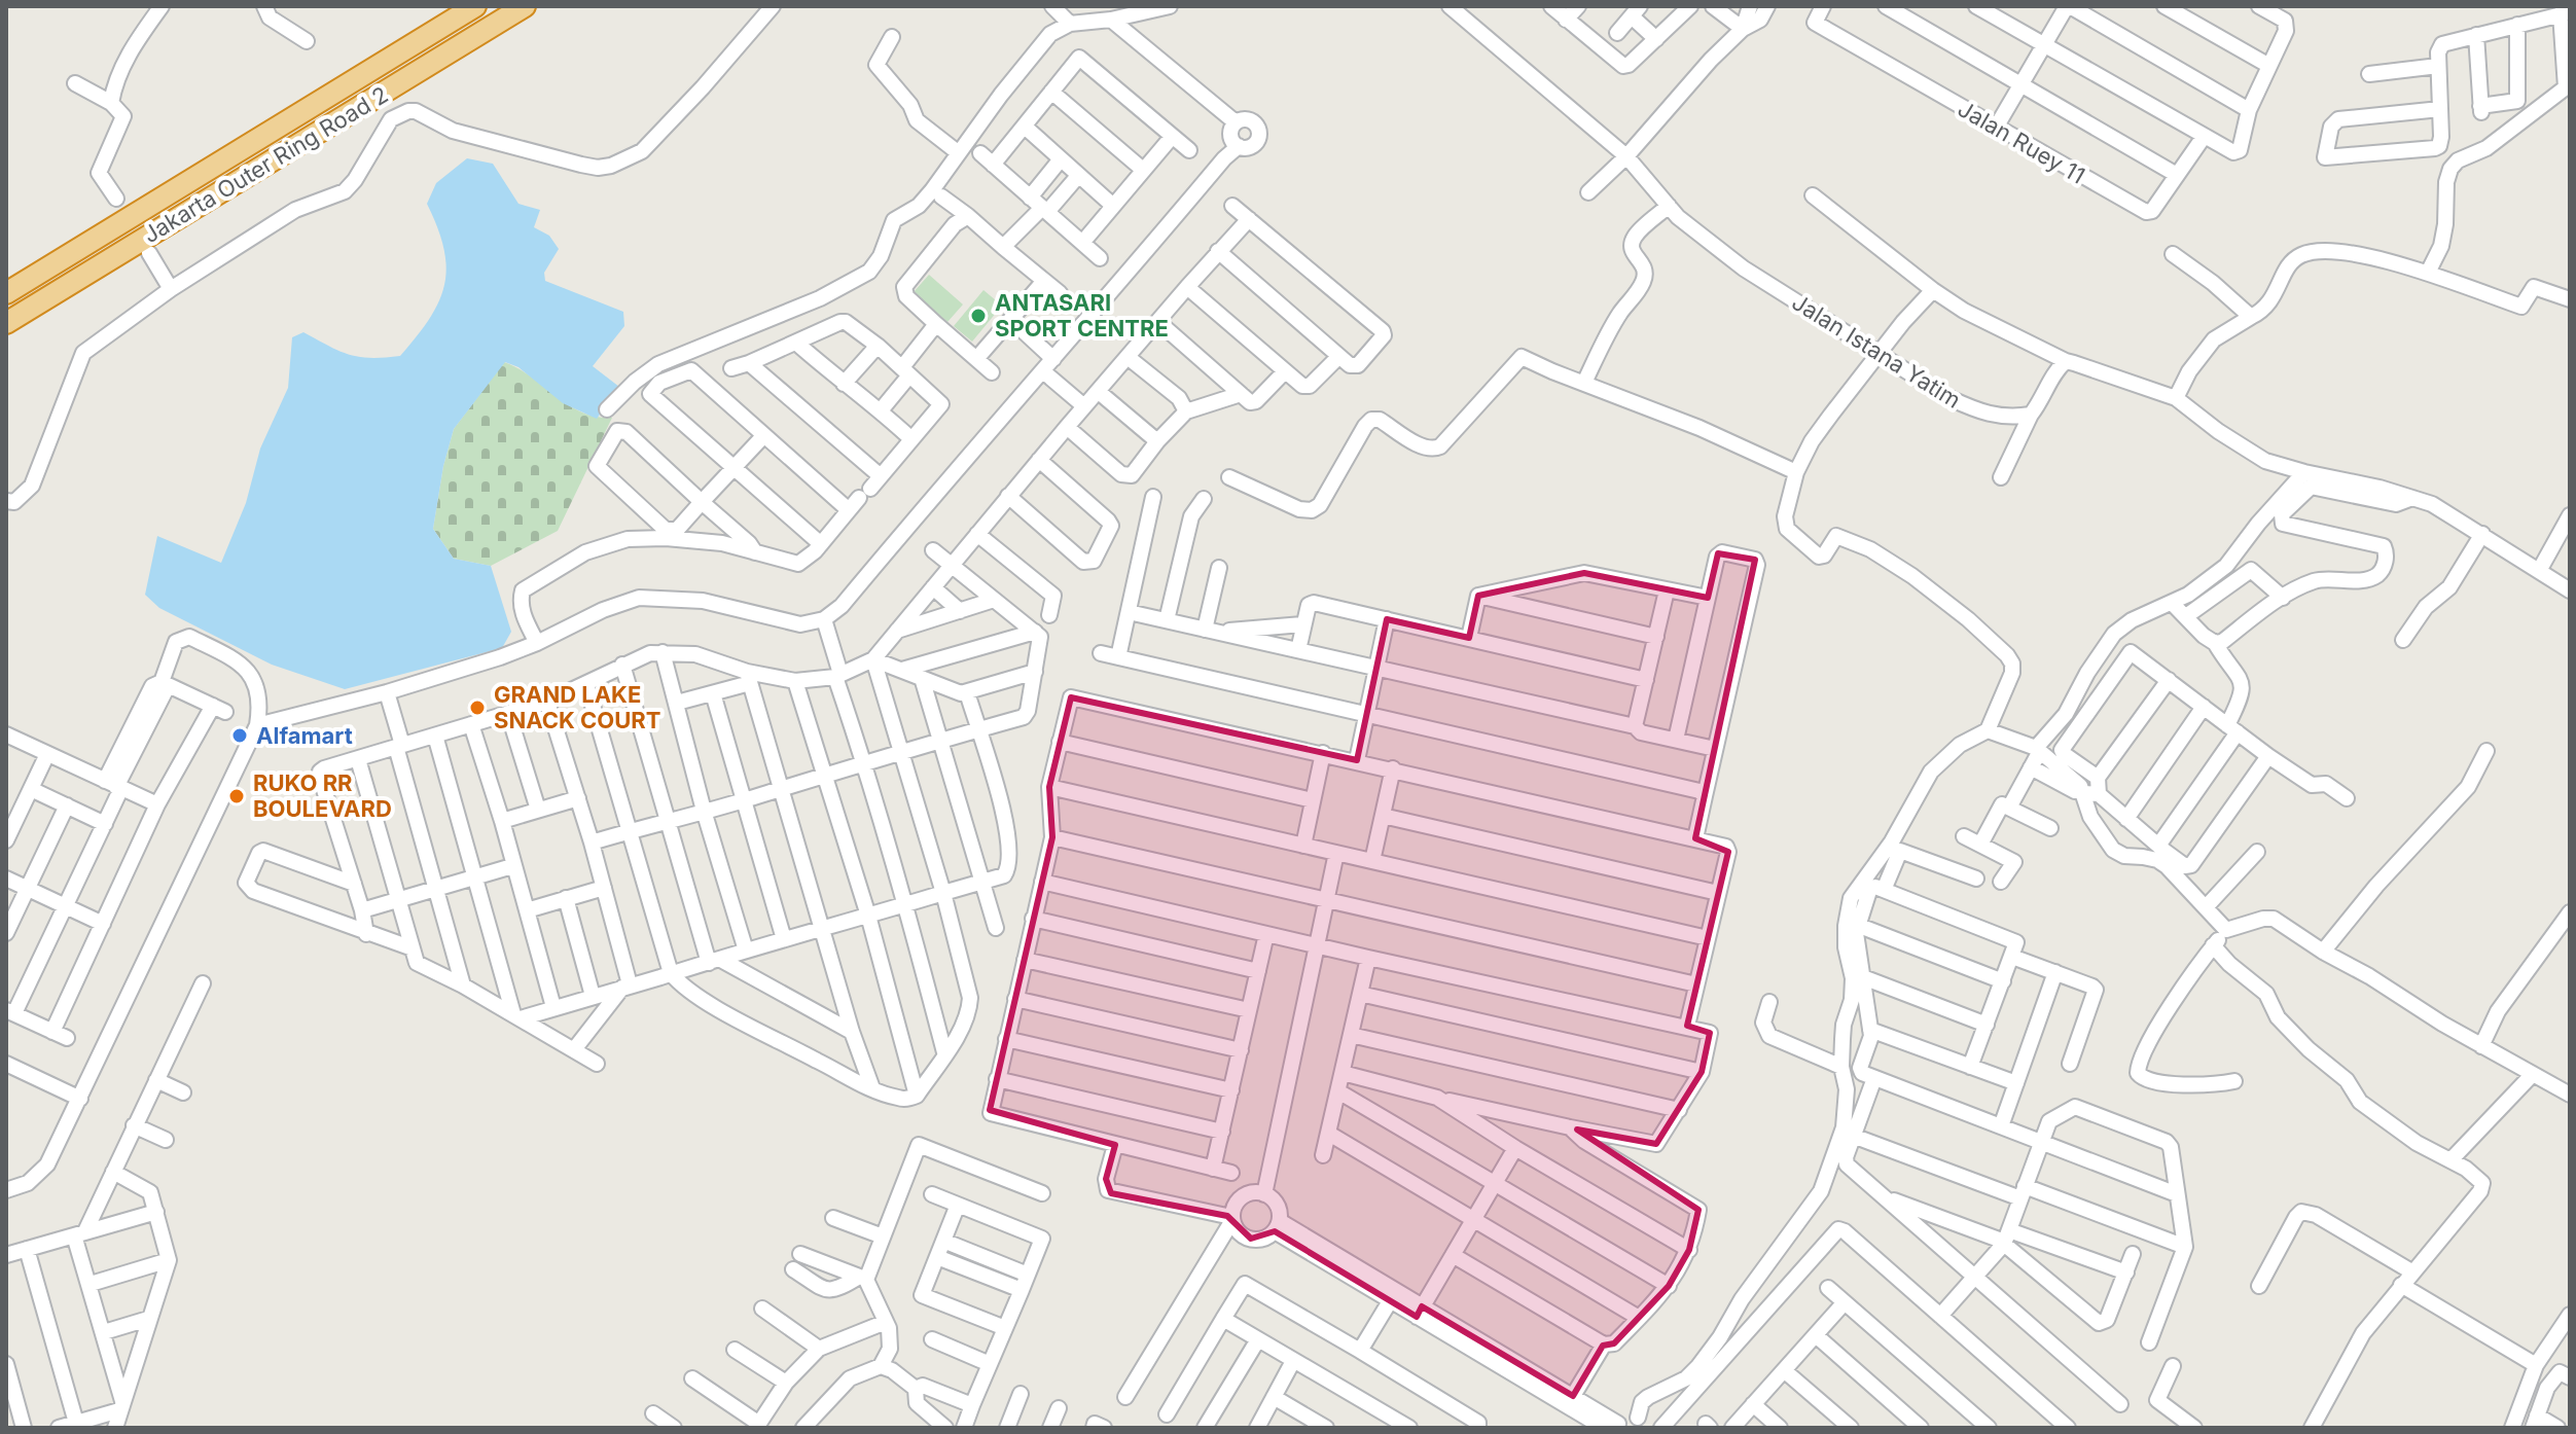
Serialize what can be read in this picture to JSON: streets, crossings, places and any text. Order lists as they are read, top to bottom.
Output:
{
  "streets": {
    "highway": ["Jakarta Outer Ring Road 2"],
    "street": ["Jalan Ruey 11", "Jalan Istana Yatim"]
  },
  "places": [
    "ANTASARI SPORT CENTRE",
    "GRAND LAKE SNACK COURT",
    "Alfamart",
    "RUKO RR BOULEVARD"
  ]
}
